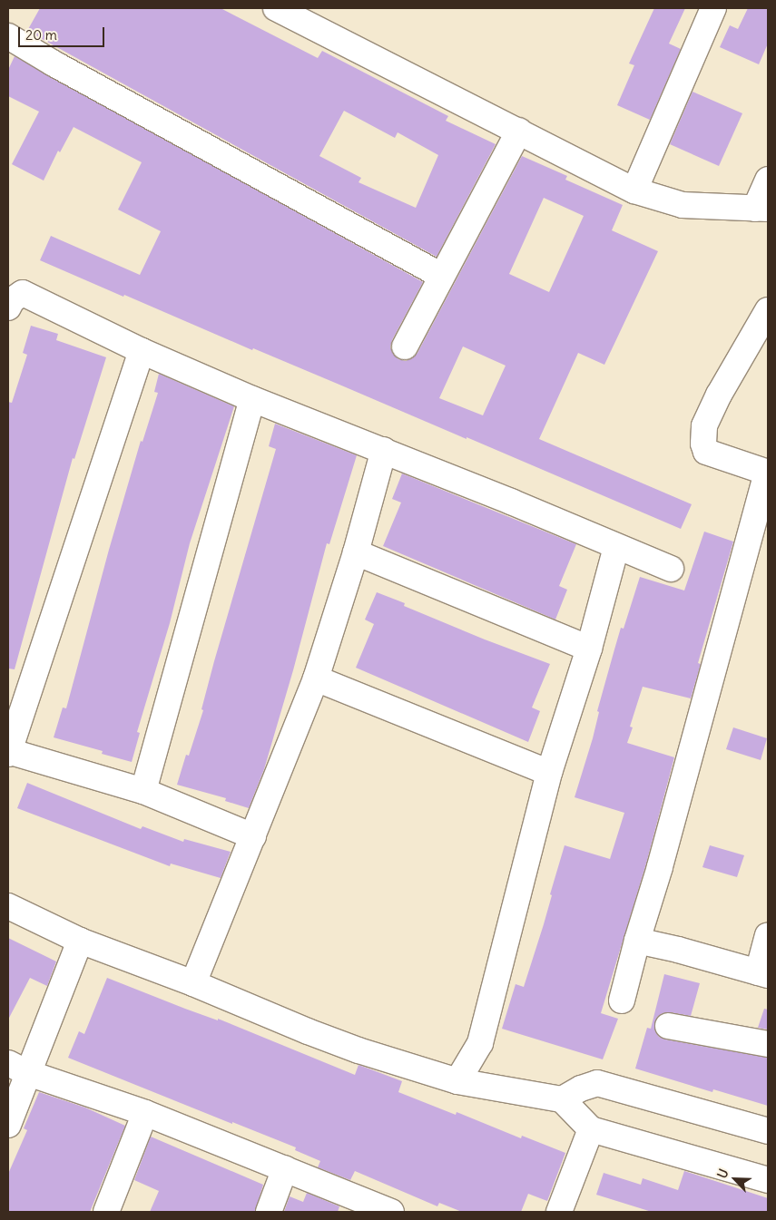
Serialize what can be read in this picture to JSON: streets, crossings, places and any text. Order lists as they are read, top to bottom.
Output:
{
  "scale_bar": "20 m",
  "north": "top left"
}
